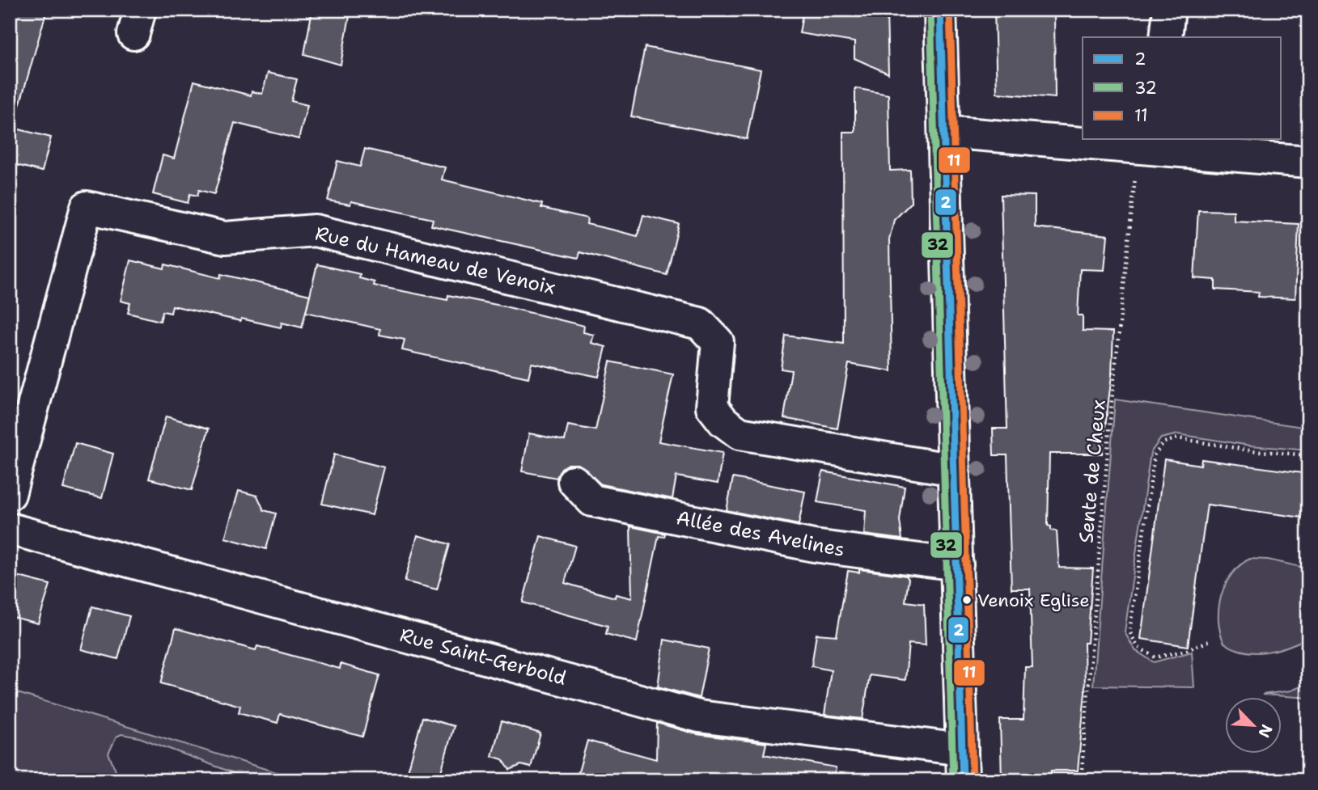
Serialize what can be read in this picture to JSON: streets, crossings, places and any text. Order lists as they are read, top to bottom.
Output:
{
  "streets": {
    "street": ["Rue du Hameau de Venoix", "Allée des Avelines", "Rue Saint-Gerbold"],
    "path": ["Sente de Cheux"]
  },
  "places": ["Venoix Eglise"],
  "lines": ["transit line 2", "transit line 32", "transit line 11"],
  "legend": ["2", "32", "11"],
  "north": "bottom right"
}
